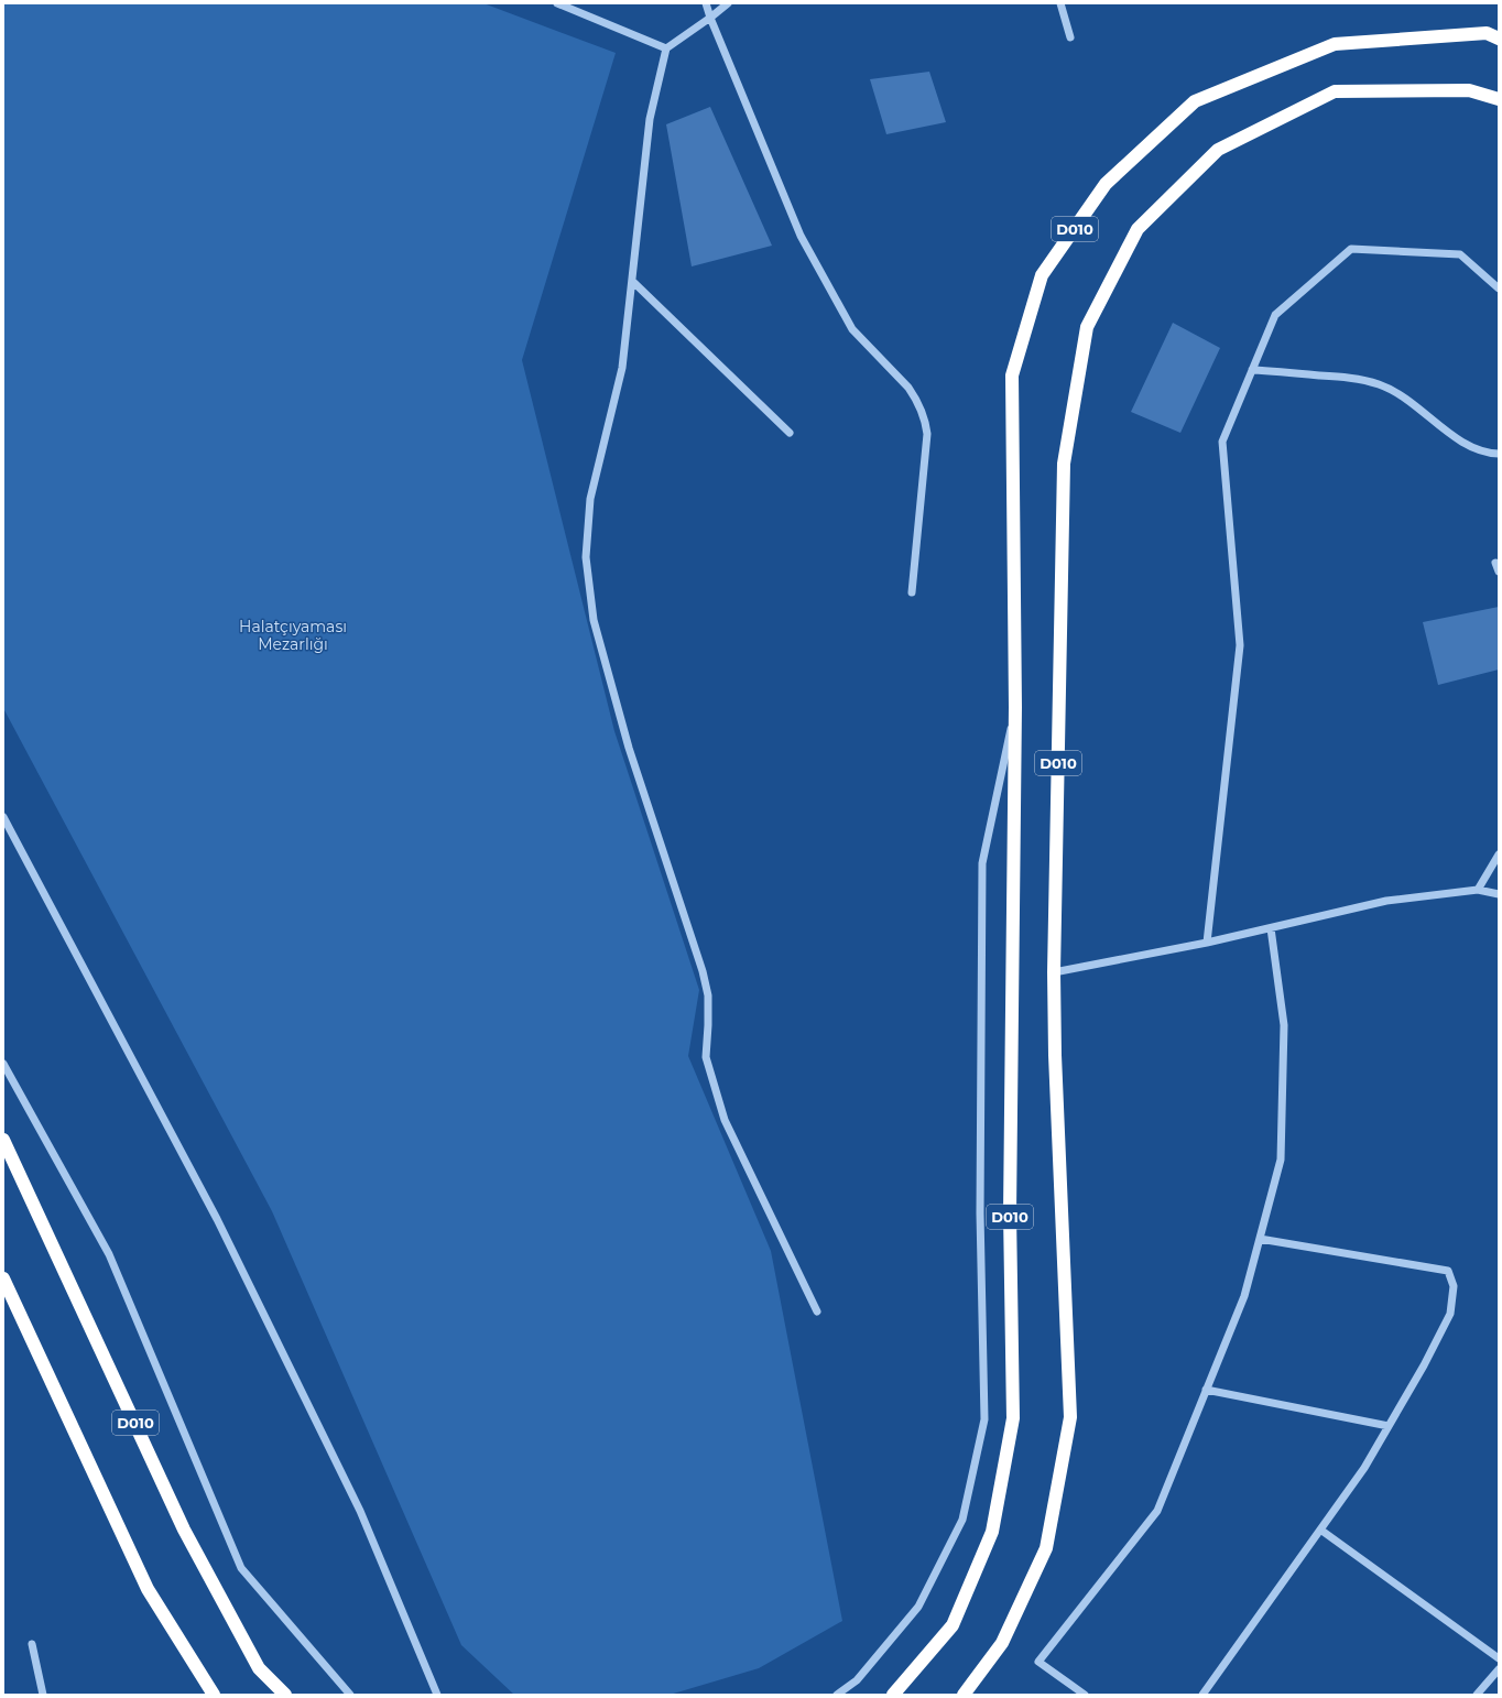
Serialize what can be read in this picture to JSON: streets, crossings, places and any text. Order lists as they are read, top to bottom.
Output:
{
  "streets": {
    "highway": ["D010"]
  },
  "parks": ["Halatçıyaması Mezarlığı"]
}
